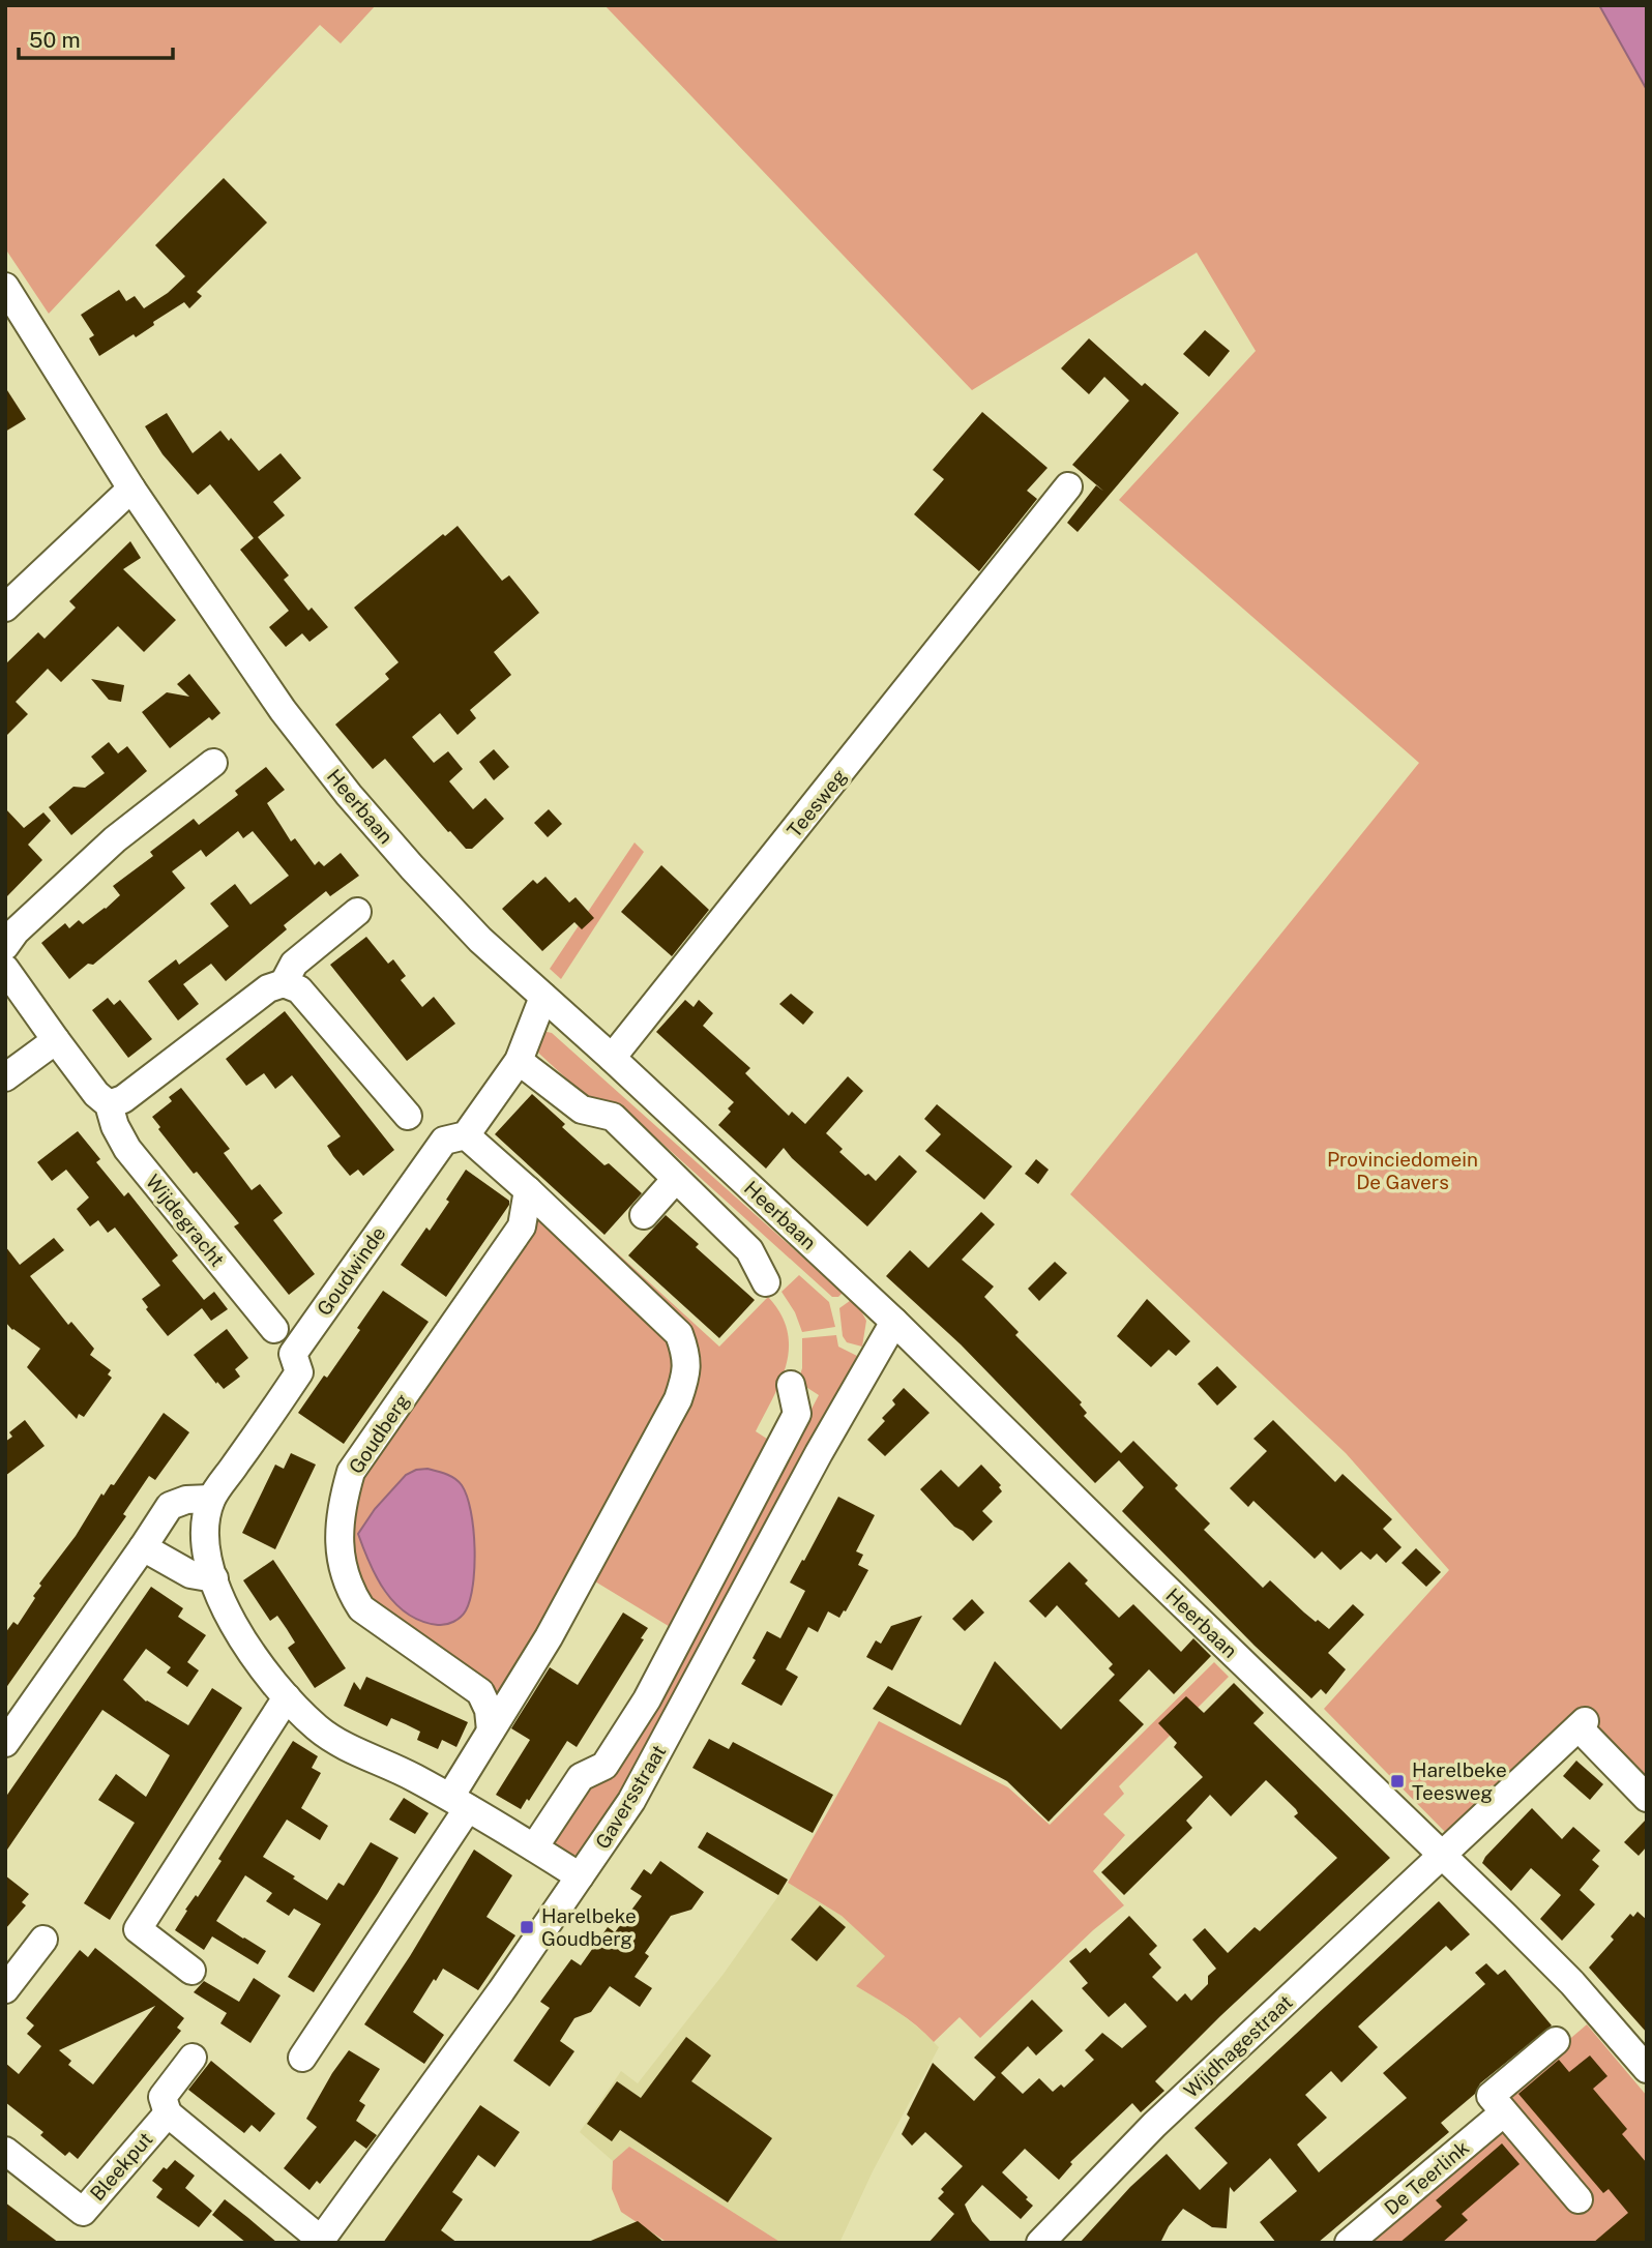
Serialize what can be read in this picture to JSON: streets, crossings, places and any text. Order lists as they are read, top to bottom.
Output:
{
  "streets": {
    "street": [
      "Teesweg",
      "Heerbaan",
      "Wijdegracht",
      "Goudwinde",
      "Goudberg",
      "Gaversstraat",
      "Wijdhagestraat",
      "Bleekput",
      "De Teerlink"
    ]
  },
  "crossings": [
    ["Teesweg", "Heerbaan"],
    ["Heerbaan", "Goudwinde"],
    ["Heerbaan", "Gaversstraat"],
    ["Heerbaan", "Wijdhagestraat"],
    ["Gaversstraat", "Bleekput"]
  ],
  "parks": ["Provinciedomein De Gavers"],
  "places": {
    "transit": ["Harelbeke Teesweg", "Harelbeke Goudberg"]
  },
  "scale_bar": "50 m"
}
